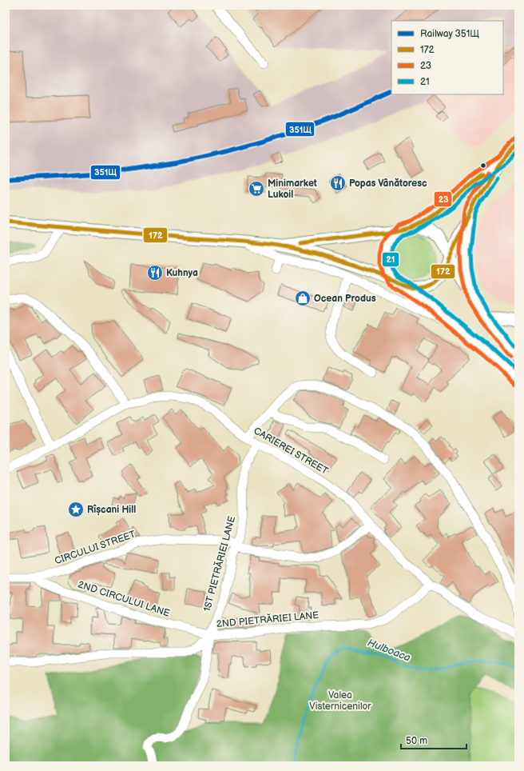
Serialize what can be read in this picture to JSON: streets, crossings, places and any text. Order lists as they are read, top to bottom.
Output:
{
  "streets": {
    "street": [
      "CARIEREI STREET",
      "CIRCULUI STREET",
      "1ST PIETRĂRIEI LANE",
      "2ND CIRCULUI LANE",
      "2ND PIETRĂRIEI LANE"
    ]
  },
  "crossings": [
    ["CARIEREI STREET", "CIRCULUI STREET"],
    ["CARIEREI STREET", "1ST PIETRĂRIEI LANE"],
    ["CARIEREI STREET", "2ND PIETRĂRIEI LANE"],
    ["CIRCULUI STREET", "1ST PIETRĂRIEI LANE"],
    ["CIRCULUI STREET", "2ND CIRCULUI LANE"],
    ["1ST PIETRĂRIEI LANE", "2ND CIRCULUI LANE"],
    ["1ST PIETRĂRIEI LANE", "2ND PIETRĂRIEI LANE"],
    ["2ND CIRCULUI LANE", "2ND PIETRĂRIEI LANE"]
  ],
  "water": ["Hulboaca"],
  "parks": ["Valea Visternicenilor"],
  "places": {
    "restaurant": ["Popas Vânătoresc", "Kuhnya"],
    "supermarket": ["Minimarket Lukoil"],
    "shop": ["Ocean Produs"],
    "place": ["Rîșcani Hill"]
  },
  "lines": [
    "rail line 351Щ",
    "transit line 23",
    "transit line 172",
    "transit line 21"
  ],
  "legend": [
    "Railway 351Щ",
    "172",
    "23",
    "21"
  ],
  "scale_bar": "50 m"
}
